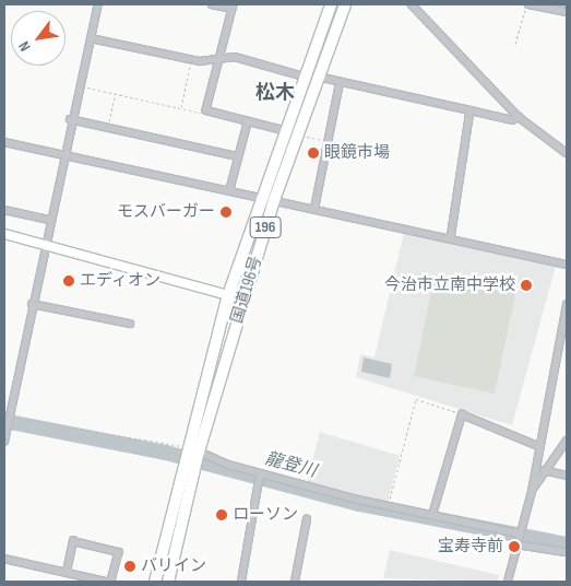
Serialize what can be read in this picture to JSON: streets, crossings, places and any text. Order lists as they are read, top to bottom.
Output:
{
  "streets": {
    "highway": ["196", "国道196号"]
  },
  "districts": ["松木"],
  "water": ["龍登川"],
  "places": [
    "眼鏡市場",
    "モスバーガー",
    "エディオン",
    "今治市立南中学校",
    "ローソン",
    "宝寿寺前",
    "バリイン"
  ],
  "north": "bottom left"
}
